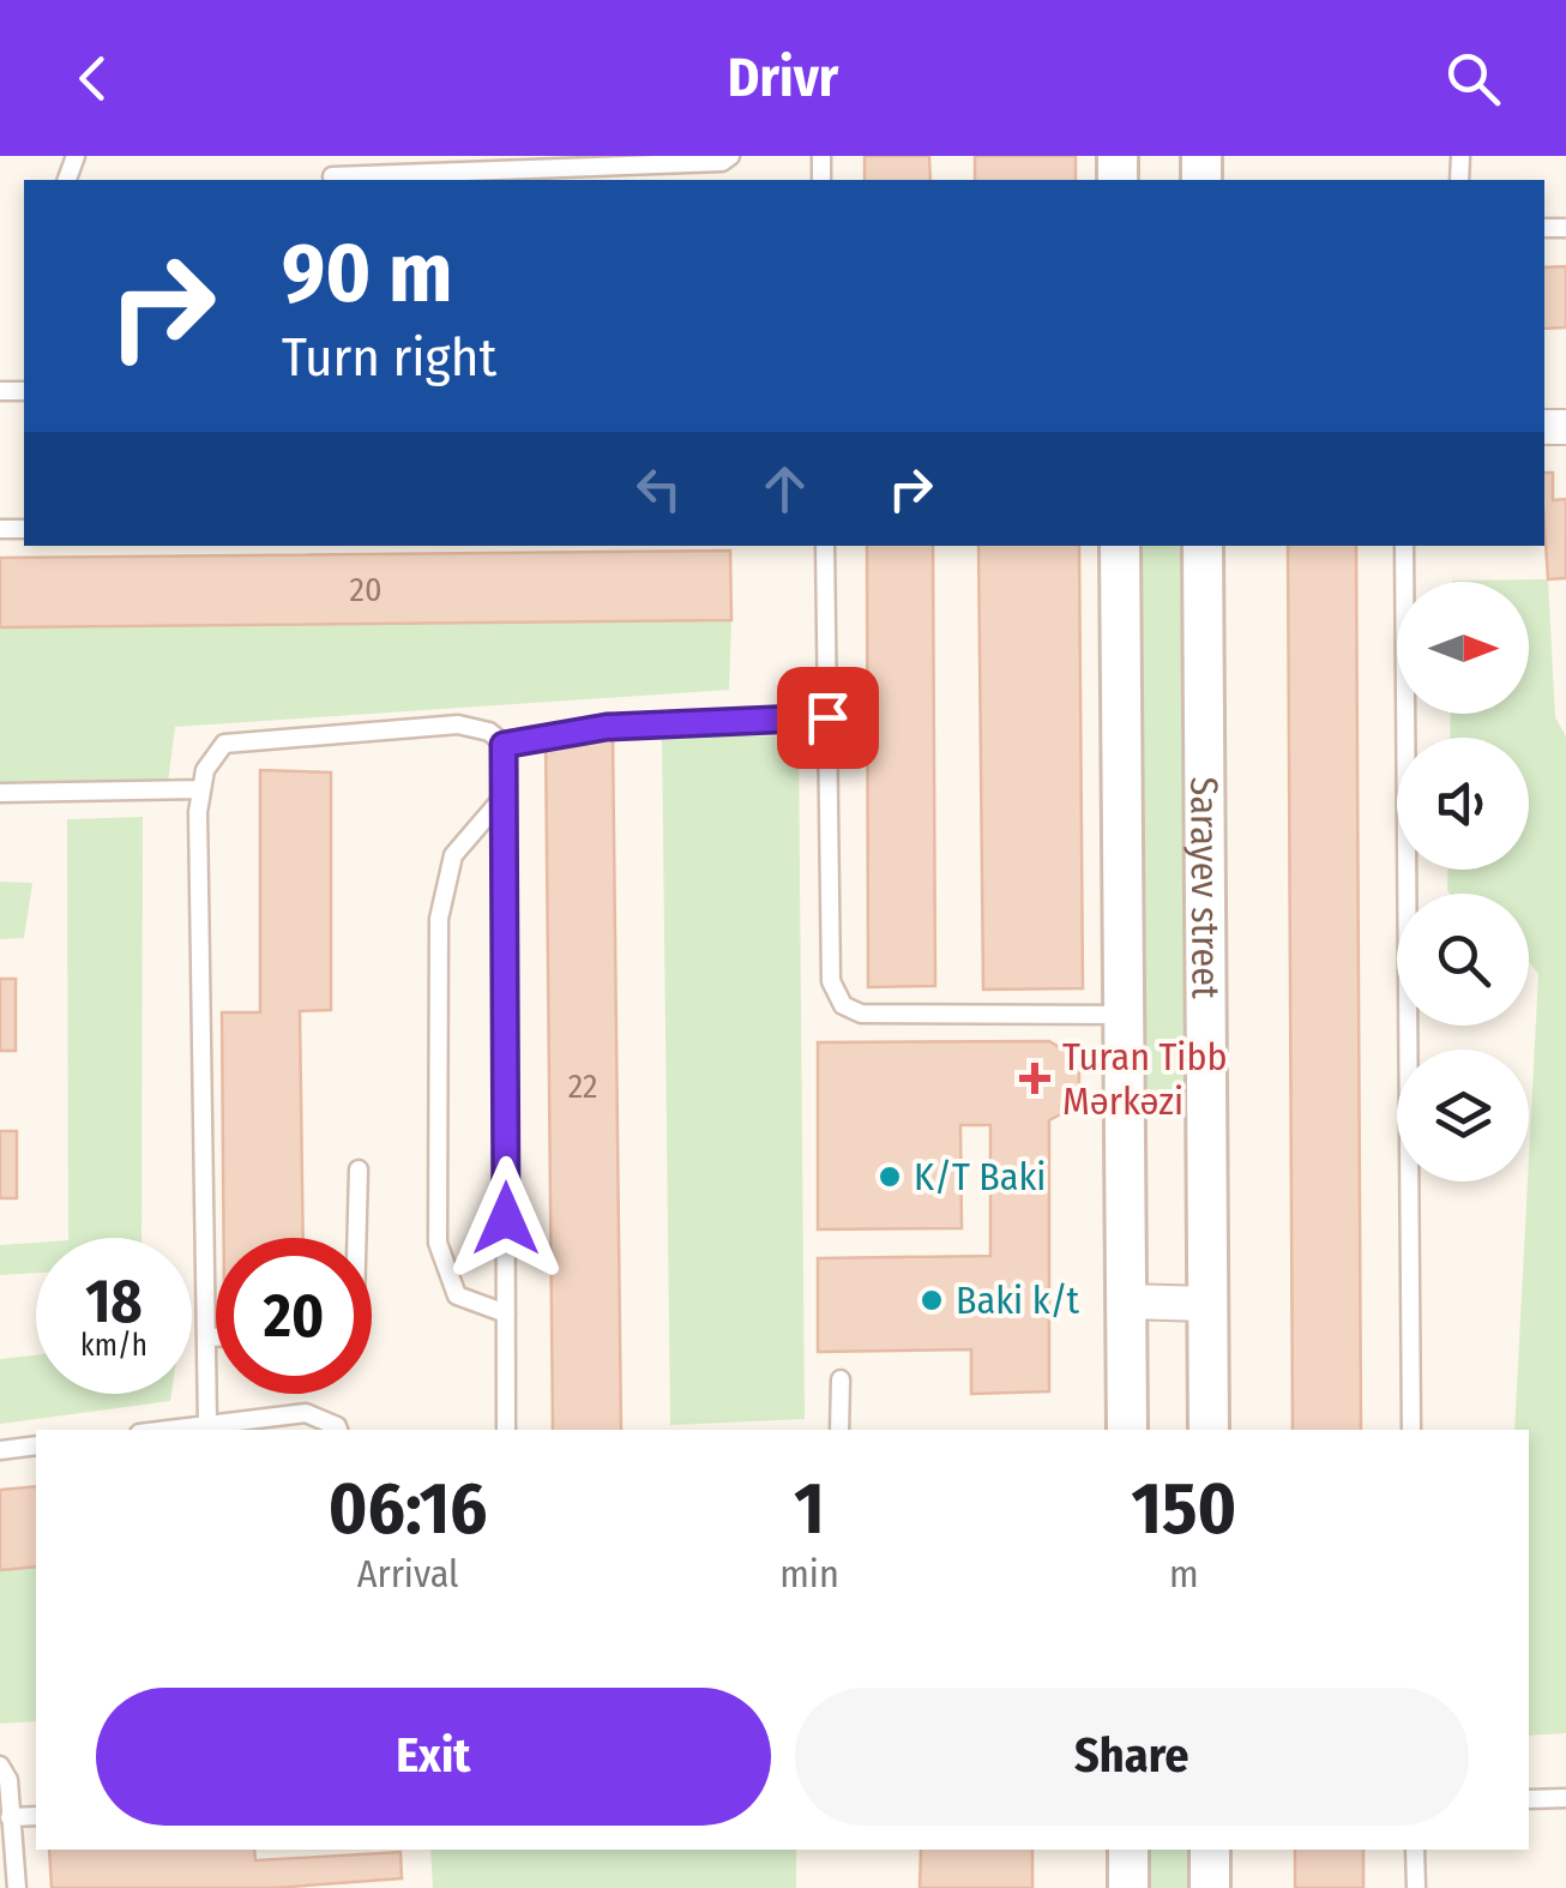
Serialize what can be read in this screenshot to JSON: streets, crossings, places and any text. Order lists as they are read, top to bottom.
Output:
{
  "streets": {
    "street": ["Sarayev street"]
  },
  "places": {
    "health": ["Turan Tibb Mərkəzi"],
    "other": ["K/T Baki", "Baki k/t"]
  },
  "house_numbers": ["20", "22"],
  "north": "right",
  "page": {
    "header": "Drivr",
    "turn": ["90 m", "Turn right"],
    "speed": "18 km/h",
    "limit": "20",
    "eta": [
      "06:16",
      "Arrival",
      "1",
      "min",
      "150",
      "m"
    ],
    "buttons": ["Exit", "Share"]
  }
}
